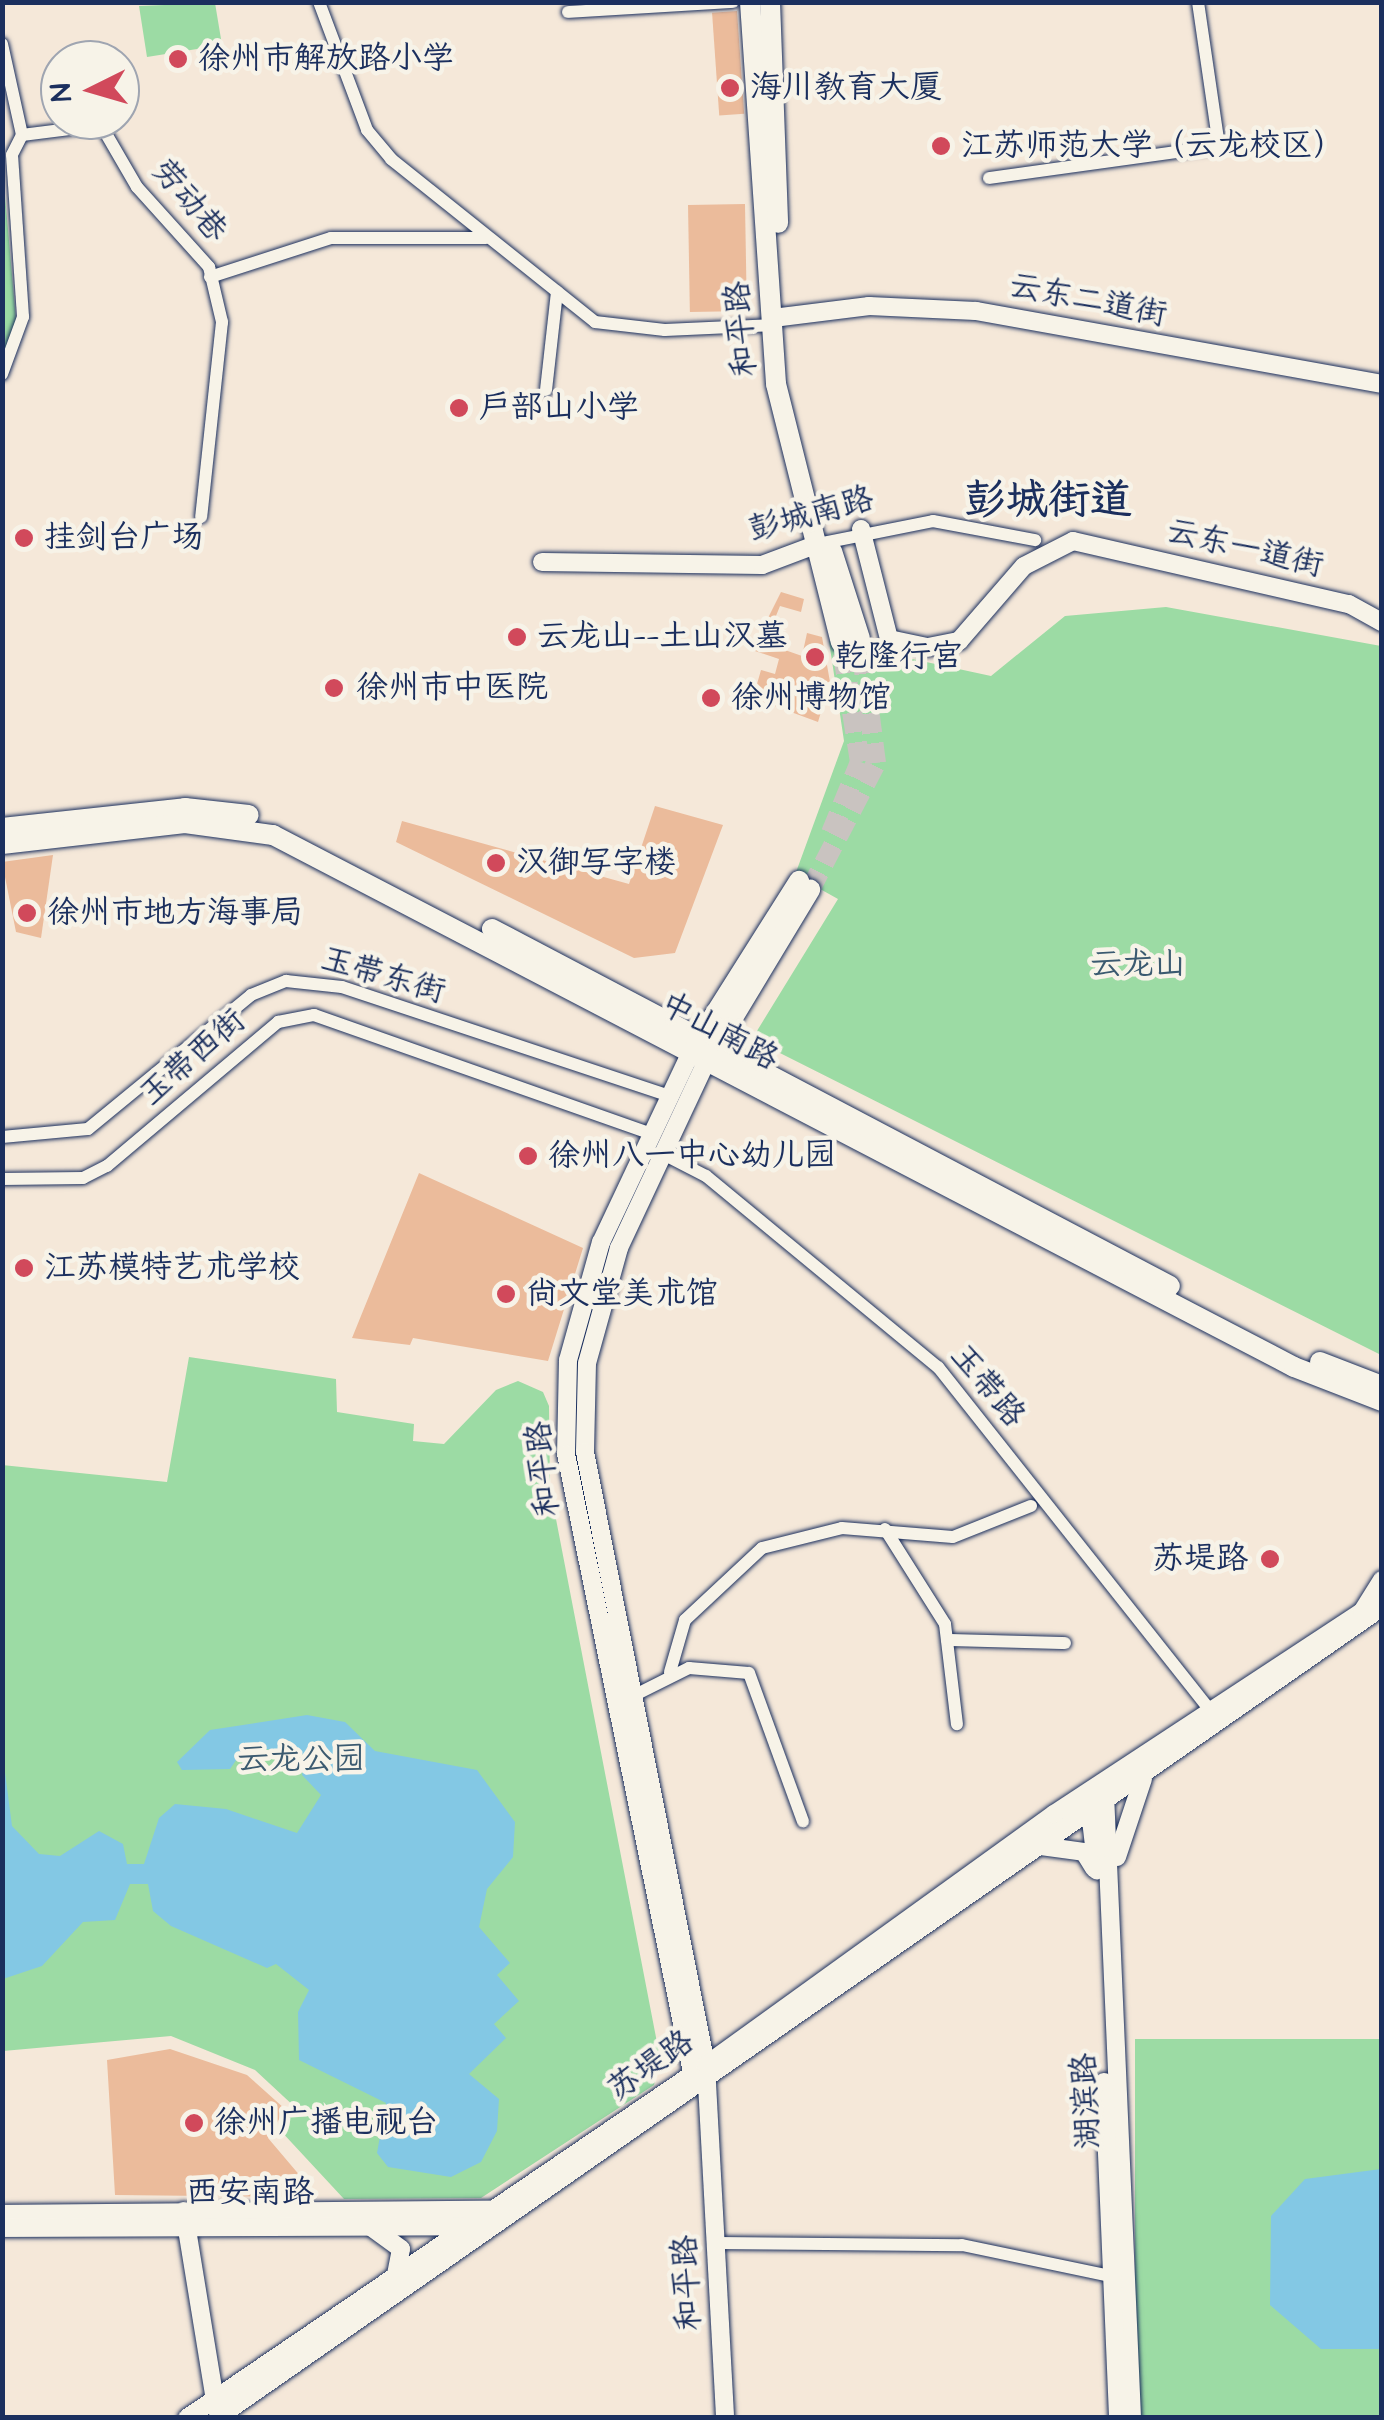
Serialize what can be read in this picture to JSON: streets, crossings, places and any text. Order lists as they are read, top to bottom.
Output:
{
  "streets": {
    "main road": [
      "云东二道街",
      "和平路",
      "彭城南路",
      "云东一道街",
      "中山南路",
      "苏堤路",
      "湖滨路",
      "西安南路"
    ],
    "street": [
      "劳动巷",
      "玉带东街",
      "玉带西街",
      "玉带路"
    ]
  },
  "crossings": [
    ["云东二道街", "和平路"],
    ["和平路", "彭城南路"],
    ["和平路", "玉带东街"],
    ["和平路", "中山南路"],
    ["和平路", "玉带西街"],
    ["和平路", "玉带路"],
    ["和平路", "苏堤路"],
    ["彭城南路", "云东一道街"],
    ["玉带路", "苏堤路"],
    ["苏堤路", "湖滨路"],
    ["苏堤路", "西安南路"]
  ],
  "districts": ["彭城街道"],
  "parks": ["云龙山", "云龙公园"],
  "places": [
    "徐州市解放路小学",
    "海川教育大厦",
    "江苏师范大学（云龙校区）",
    "户部山小学",
    "挂剑台广场",
    "云龙山——土山汉墓",
    "乾隆行宫",
    "徐州市中医院",
    "徐州博物馆",
    "汉御写字楼",
    "徐州市地方海事局",
    "徐州八一中心幼儿园",
    "江苏模特艺术学校",
    "尚文堂美术馆",
    "苏堤路",
    "徐州广播电视台"
  ],
  "north": "left"
}
